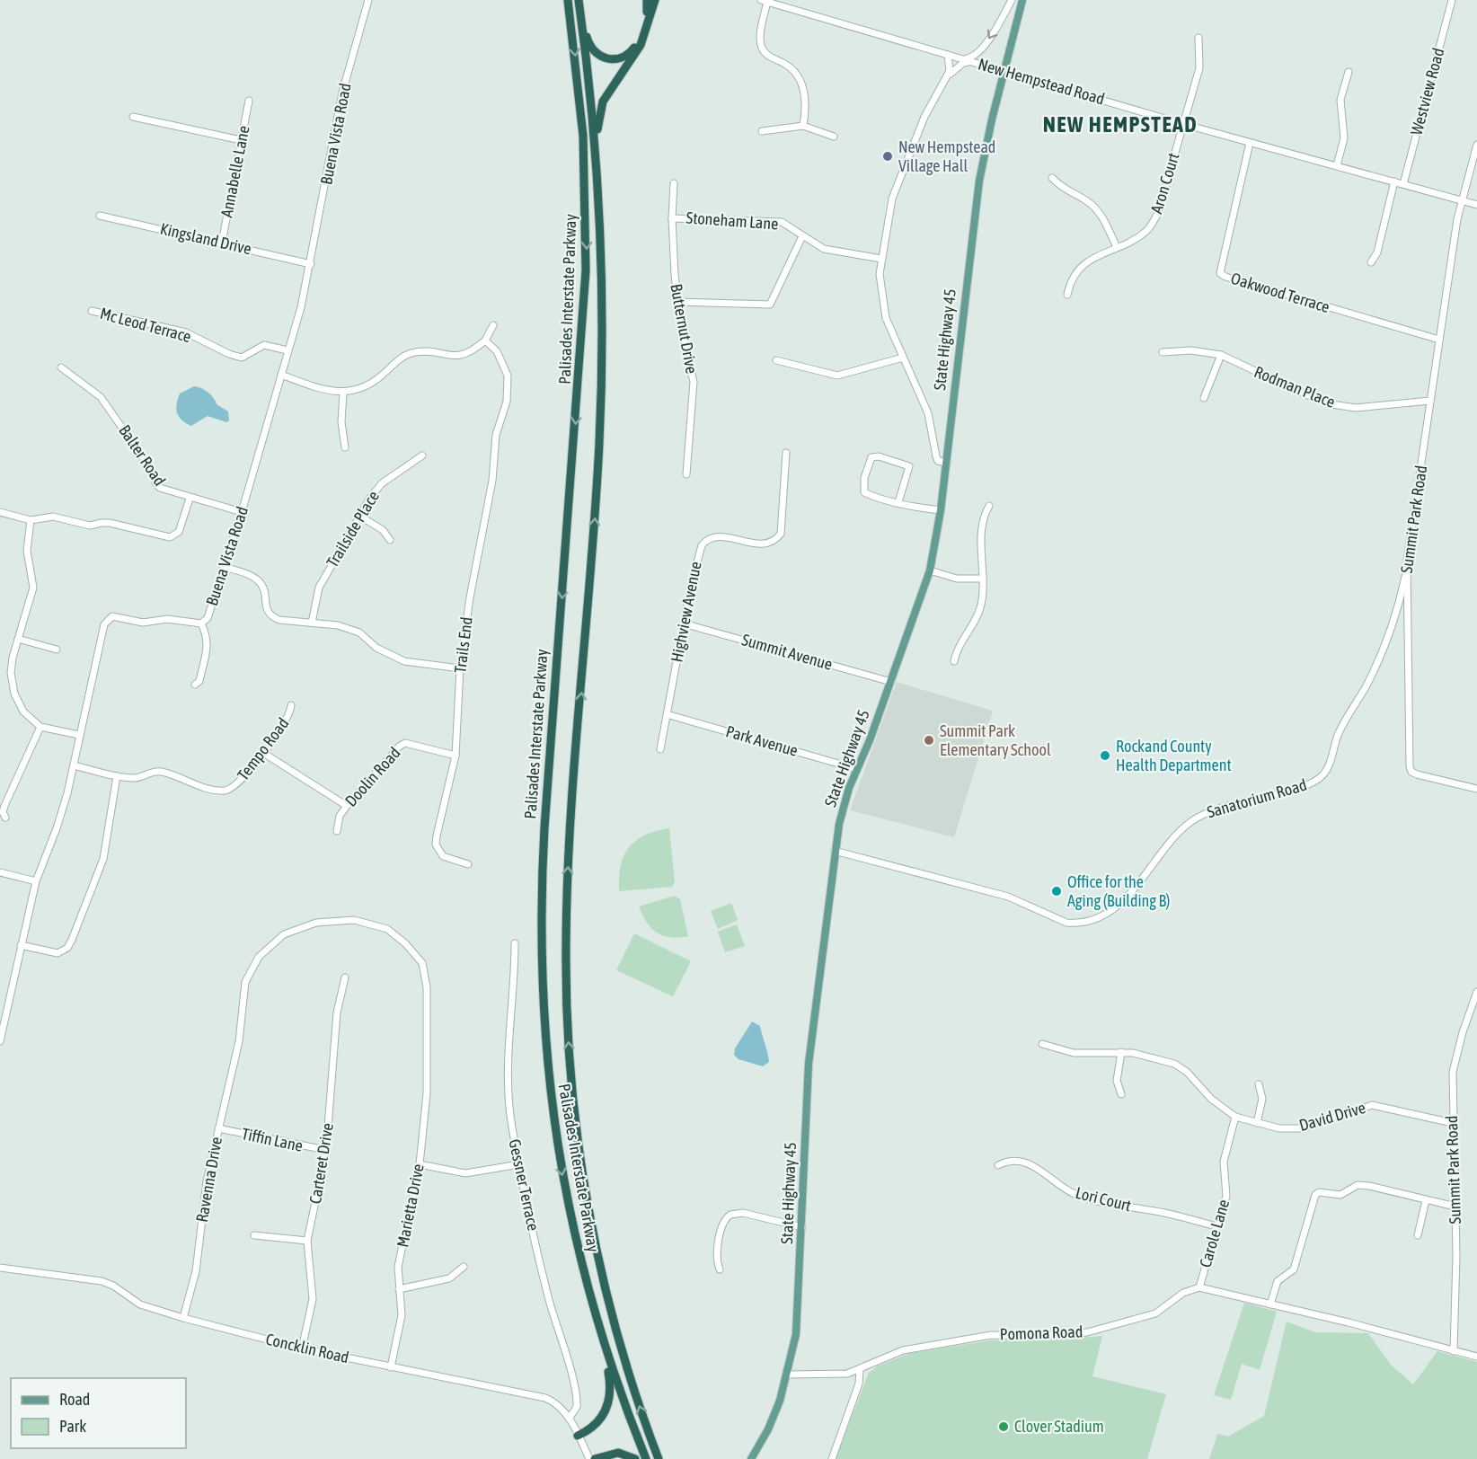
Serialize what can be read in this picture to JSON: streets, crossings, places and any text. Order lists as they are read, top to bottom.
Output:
{
  "streets": {
    "highway": ["Palisades Interstate Parkway"],
    "main road": ["State Highway 45"],
    "street": [
      "New Hempstead Road",
      "Westview Road",
      "Buena Vista Road",
      "Annabelle Lane",
      "Aron Court",
      "Stoneham Lane",
      "Kingsland Drive",
      "Oakwood Terrace",
      "Mc Leod Terrace",
      "Butternut Drive",
      "Rodman Place",
      "Balter Road",
      "Summit Park Road",
      "Trailside Place",
      "Highview Avenue",
      "Trails End",
      "Summit Avenue",
      "Park Avenue",
      "Tempo Road",
      "Doolin Road",
      "Sanatorium Road",
      "David Drive",
      "Tiffin Lane",
      "Carteret Drive",
      "Ravenna Drive",
      "Gessner Terrace",
      "Lori Court",
      "Marietta Drive",
      "Carole Lane",
      "Pomona Road",
      "Concklin Road"
    ]
  },
  "crossings": [
    ["New Hempstead Road", "Westview Road"],
    ["New Hempstead Road", "Aron Court"],
    ["New Hempstead Road", "Oakwood Terrace"],
    ["New Hempstead Road", "State Highway 45"],
    ["New Hempstead Road", "Summit Park Road"],
    ["Buena Vista Road", "Kingsland Drive"],
    ["Buena Vista Road", "Mc Leod Terrace"],
    ["Buena Vista Road", "Balter Road"],
    ["Buena Vista Road", "Tempo Road"],
    ["Annabelle Lane", "Kingsland Drive"],
    ["Stoneham Lane", "Butternut Drive"],
    ["Oakwood Terrace", "Summit Park Road"],
    ["State Highway 45", "Summit Avenue"],
    ["State Highway 45", "Park Avenue"],
    ["State Highway 45", "Sanatorium Road"],
    ["State Highway 45", "Pomona Road"],
    ["Rodman Place", "Summit Park Road"],
    ["Summit Park Road", "Sanatorium Road"],
    ["Summit Park Road", "David Drive"],
    ["Highview Avenue", "Summit Avenue"],
    ["Highview Avenue", "Park Avenue"],
    ["Trails End", "Doolin Road"],
    ["David Drive", "Carole Lane"],
    ["Tiffin Lane", "Carteret Drive"],
    ["Tiffin Lane", "Ravenna Drive"],
    ["Carteret Drive", "Concklin Road"],
    ["Ravenna Drive", "Marietta Drive"],
    ["Ravenna Drive", "Concklin Road"],
    ["Gessner Terrace", "Concklin Road"],
    ["Lori Court", "Carole Lane"],
    ["Marietta Drive", "Concklin Road"],
    ["Carole Lane", "Pomona Road"]
  ],
  "districts": ["NEW HEMPSTEAD"],
  "places": [
    "New Hempstead Village Hall",
    "Summit Park Elementary School",
    "Rockand County Health Department",
    "Office for the Aging (Building B)",
    "Clover Stadium"
  ],
  "legend": ["Road", "Park"]
}
